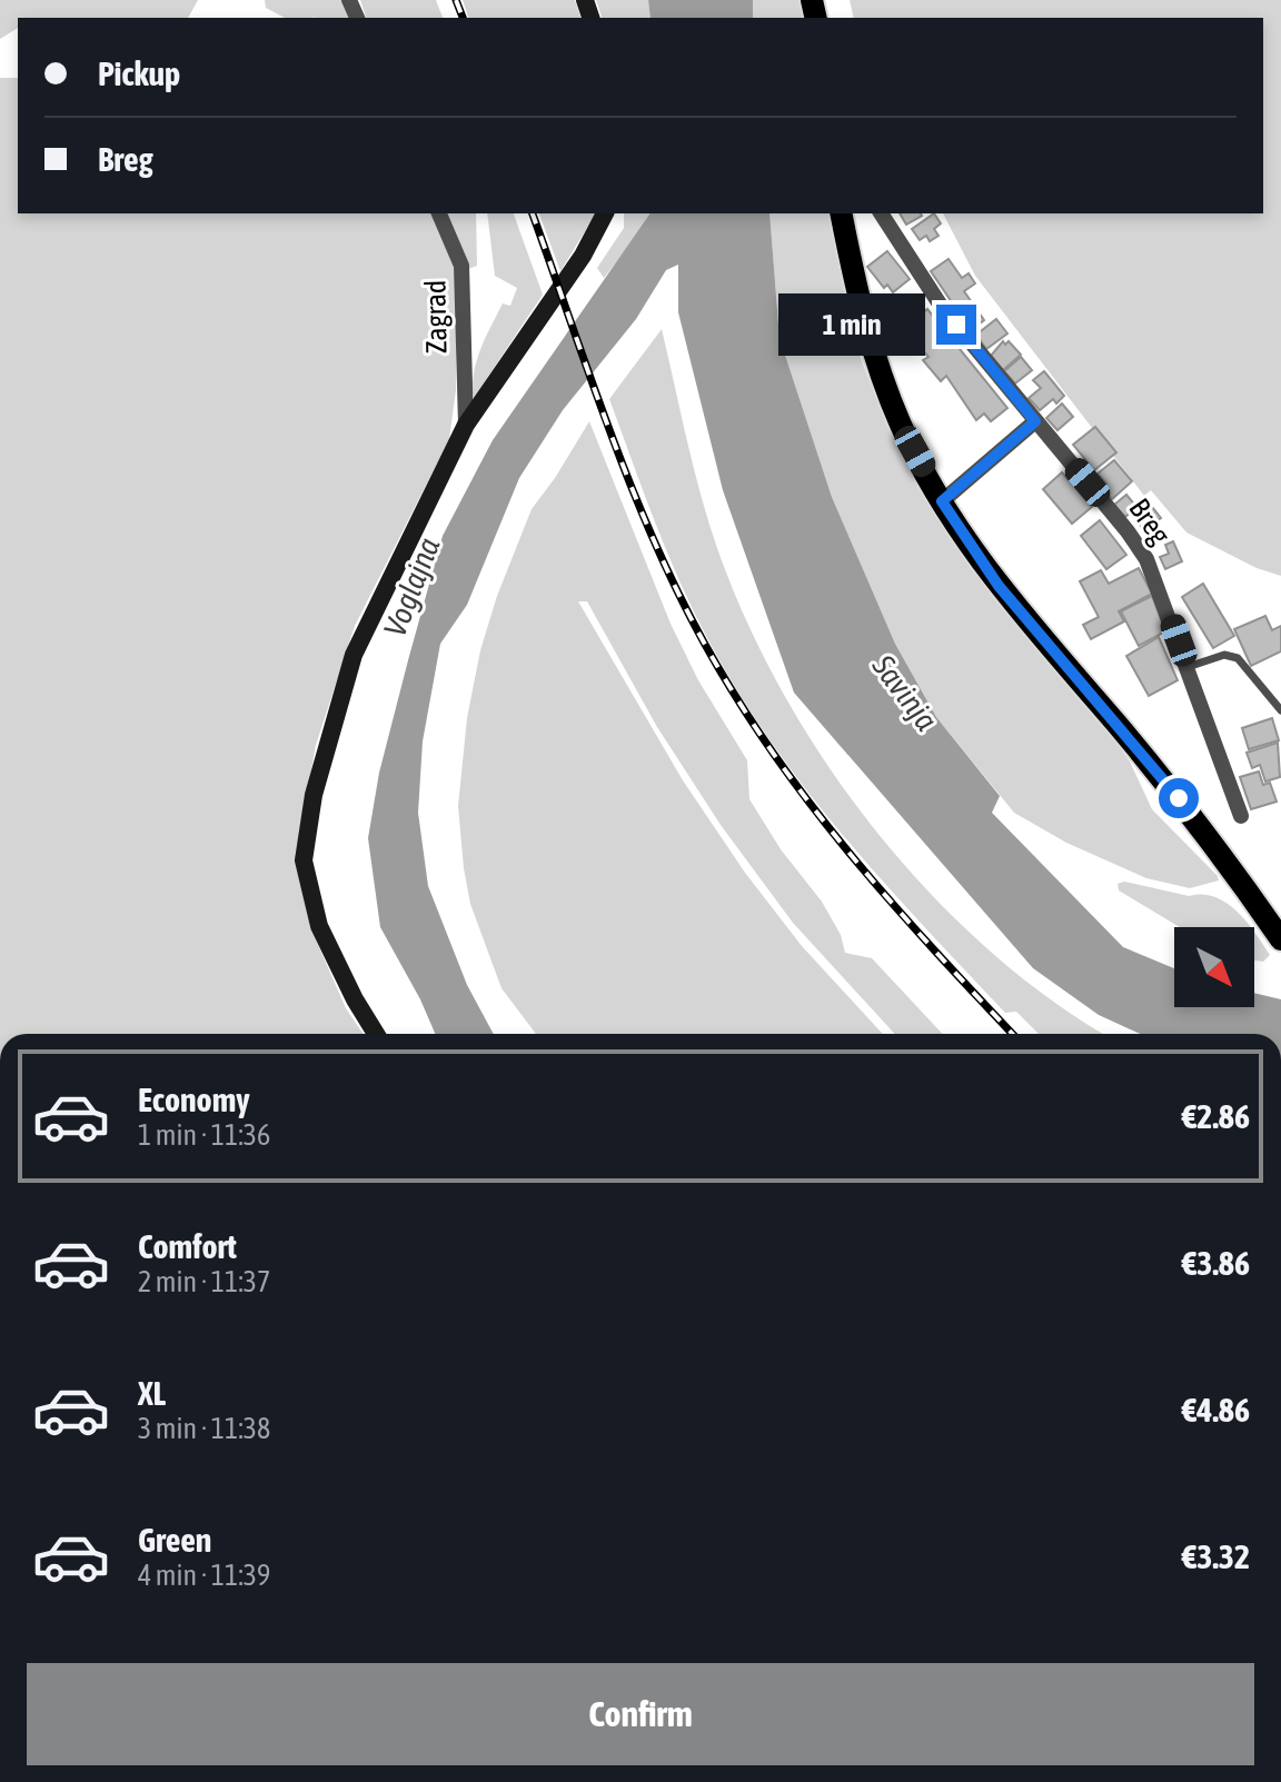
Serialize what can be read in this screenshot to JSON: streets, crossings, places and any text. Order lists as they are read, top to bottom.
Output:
{
  "streets": {
    "street": ["Zagrad", "Breg"]
  },
  "water": ["Voglajna", "Savinja"],
  "north": "bottom right",
  "page": {
    "banner": ["Pickup", "Breg"],
    "bubble": "1 min",
    "list": [
      {
        "name": "Economy",
        "note": "1 min · 11:36",
        "value": "€2.86"
      },
      {
        "name": "Comfort",
        "note": "2 min · 11:37",
        "value": "€3.86"
      },
      {
        "name": "XL",
        "note": "3 min · 11:38",
        "value": "€4.86"
      },
      {
        "name": "Green",
        "note": "4 min · 11:39",
        "value": "€3.32"
      }
    ],
    "buttons": "Confirm"
  }
}
